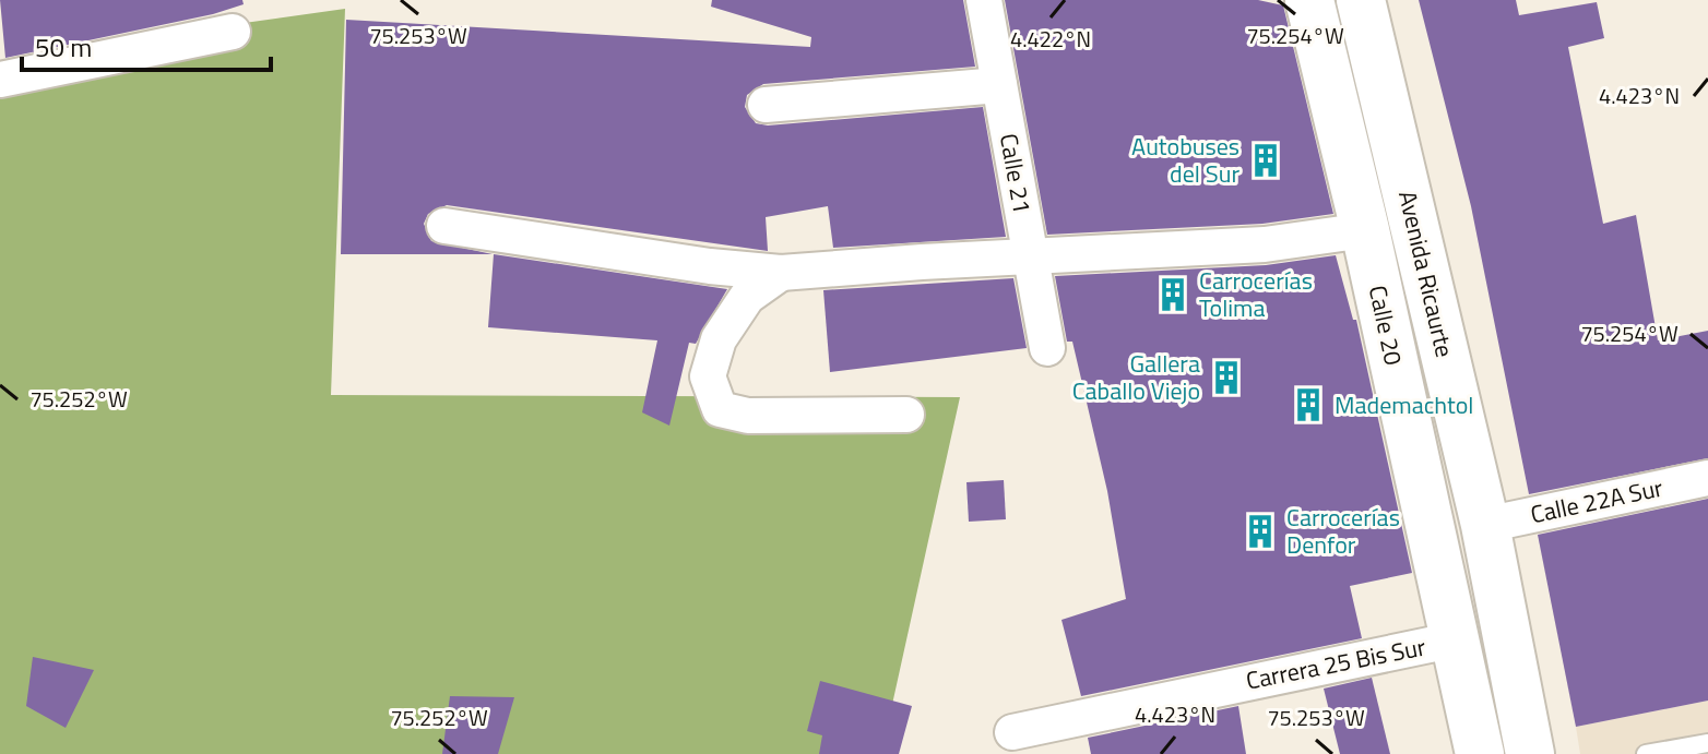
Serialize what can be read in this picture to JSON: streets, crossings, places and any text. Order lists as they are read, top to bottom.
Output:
{
  "streets": {
    "main road": ["Avenida Ricaurte", "Calle 20"],
    "street": ["Calle 21", "Calle 22A Sur", "Carrera 25 Bis Sur"]
  },
  "crossings": [
    ["Avenida Ricaurte", "Calle 22A Sur"],
    ["Calle 20", "Carrera 25 Bis Sur"]
  ],
  "places": {
    "building": [
      "Autobuses del Sur",
      "Carrocerías Tolima",
      "Gallera Caballo Viejo",
      "Mademachtol",
      "Carrocerías Denfor"
    ]
  },
  "scale_bar": "50 m",
  "coordinates": [
    "75.253°W",
    "75.254°W",
    "4.422°N",
    "4.423°N",
    "75.252°W"
  ]
}
